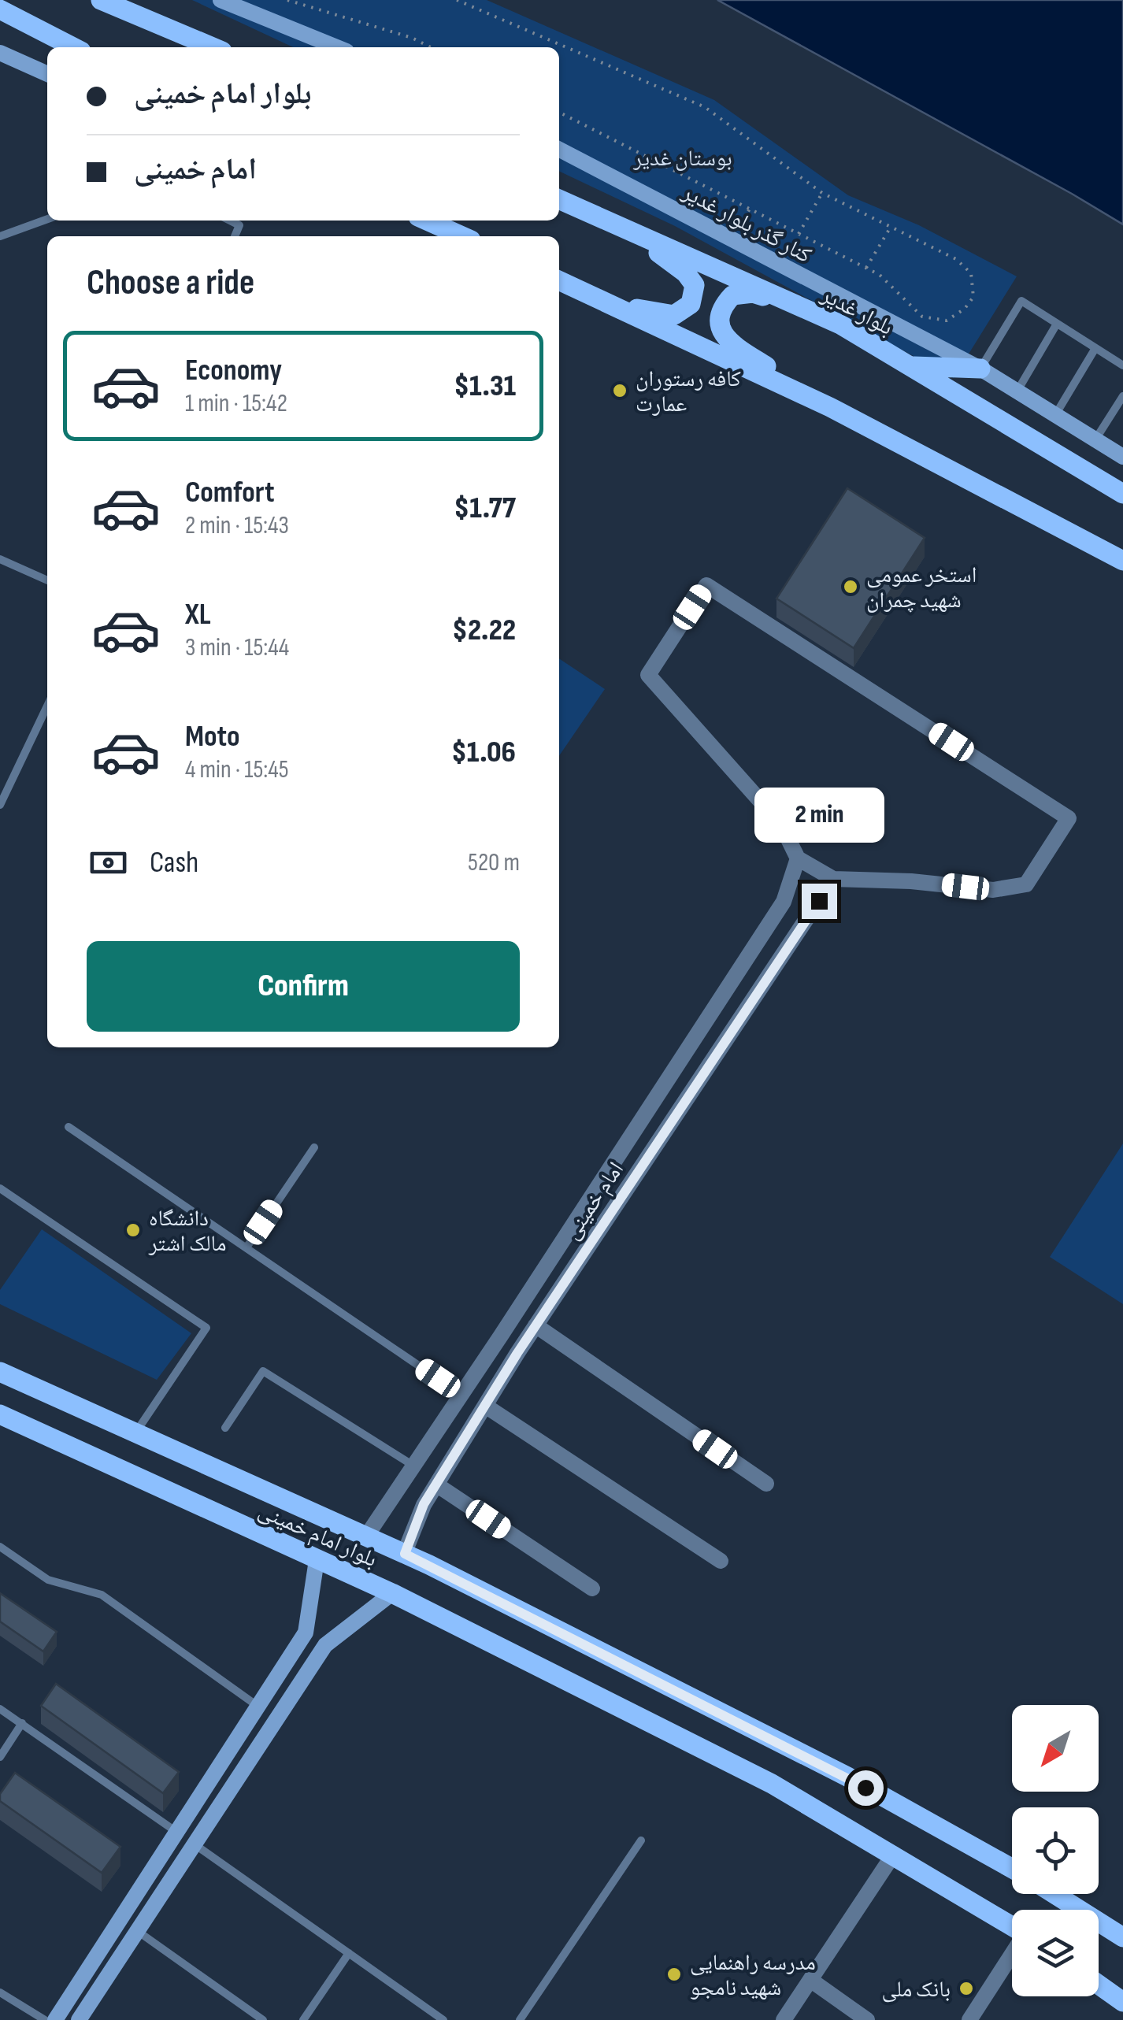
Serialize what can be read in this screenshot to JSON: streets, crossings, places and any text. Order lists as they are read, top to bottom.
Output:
{
  "streets": {
    "main road": ["بلوار غدیر", "بلوار امام خمینی"],
    "street": ["کنار گذر بلوار غدیر", "امام خمینی"]
  },
  "crossings": [
    ["امام خمینی", "بلوار امام خمینی"]
  ],
  "parks": ["بوستان غدیر"],
  "places": [
    "کافه رستوران عمارت",
    "استخر عمومی شهید چمران",
    "دانشگاه مالک اشتر",
    "مدرسه راهنمایی شهید نامجو",
    "بانک ملی"
  ],
  "north": "bottom left",
  "page": {
    "banner": ["بلوار امام خمینی", "امام خمینی"],
    "heading": "Choose a ride",
    "list": [
      {
        "name": "Economy",
        "note": "1 min · 15:42",
        "value": "$1.31"
      },
      {
        "name": "Comfort",
        "note": "2 min · 15:43",
        "value": "$1.77"
      },
      {
        "name": "XL",
        "note": "3 min · 15:44",
        "value": "$2.22"
      },
      {
        "name": "Moto",
        "note": "4 min · 15:45",
        "value": "$1.06"
      }
    ],
    "bubble": "2 min",
    "pay": ["Cash", "520 m"],
    "buttons": "Confirm"
  }
}
